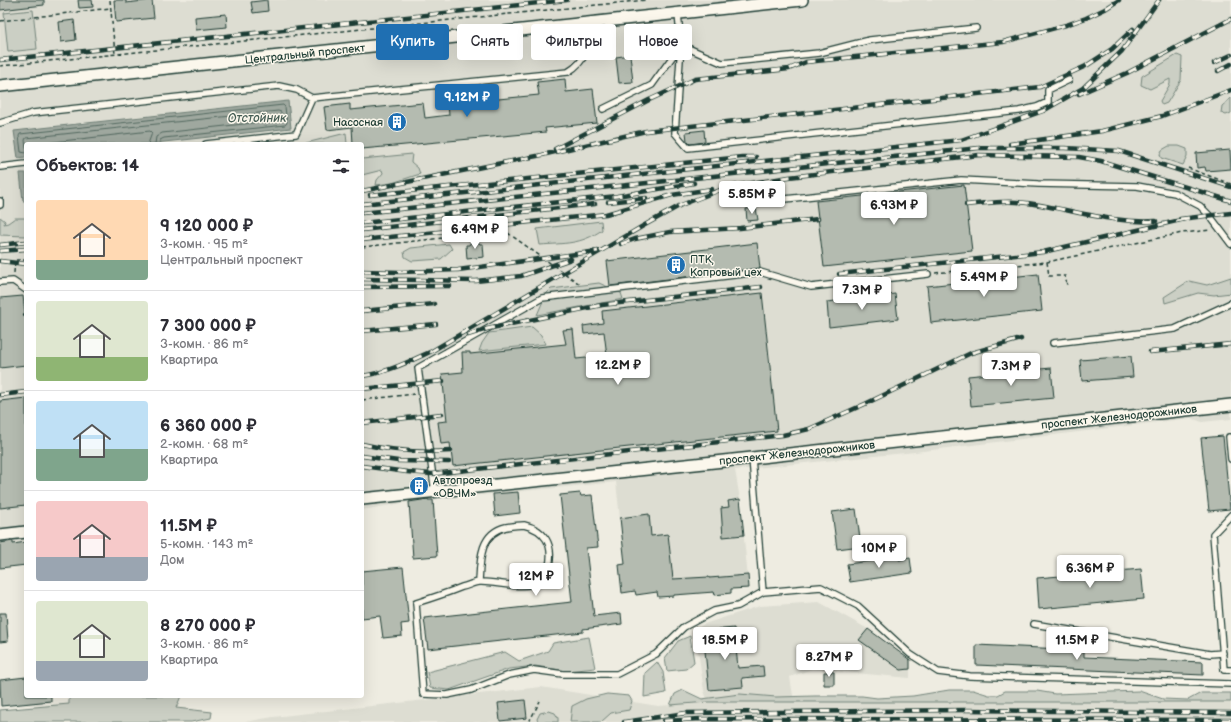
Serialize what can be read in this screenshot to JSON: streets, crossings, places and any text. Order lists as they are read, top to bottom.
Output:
{
  "streets": {
    "street": ["Центральный проспект", "проспект Железнодорожников"]
  },
  "water": ["Отстойник"],
  "places": {
    "building": ["Насосная", "ПТК, Копровый цех", "Автопроезд «ОВЧМ»"]
  },
  "page": {
    "chip": [
      "Купить",
      "Снять",
      "Фильтры",
      "Новое"
    ],
    "price": [
      "9.12M ₽",
      "5.85M ₽",
      "6.93M ₽",
      "6.49M ₽",
      "5.49M ₽",
      "7.3M ₽",
      "12.2M ₽",
      "7.3M ₽",
      "10M ₽",
      "6.36M ₽",
      "12M ₽",
      "18.5M ₽",
      "11.5M ₽",
      "8.27M ₽"
    ],
    "heading": "Объектов: 14",
    "list": [
      {
        "name": "9 120 000 ₽",
        "note": "3-комн. · 95 m² · Центральный проспект"
      },
      {
        "name": "7 300 000 ₽",
        "note": "3-комн. · 86 m² · Квартира"
      },
      {
        "name": "6 360 000 ₽",
        "note": "2-комн. · 68 m² · Квартира"
      },
      {
        "name": "11.5M ₽",
        "note": "5-комн. · 143 m² · Дом"
      },
      {
        "name": "8 270 000 ₽",
        "note": "3-комн. · 86 m² · Квартира"
      }
    ]
  }
}
